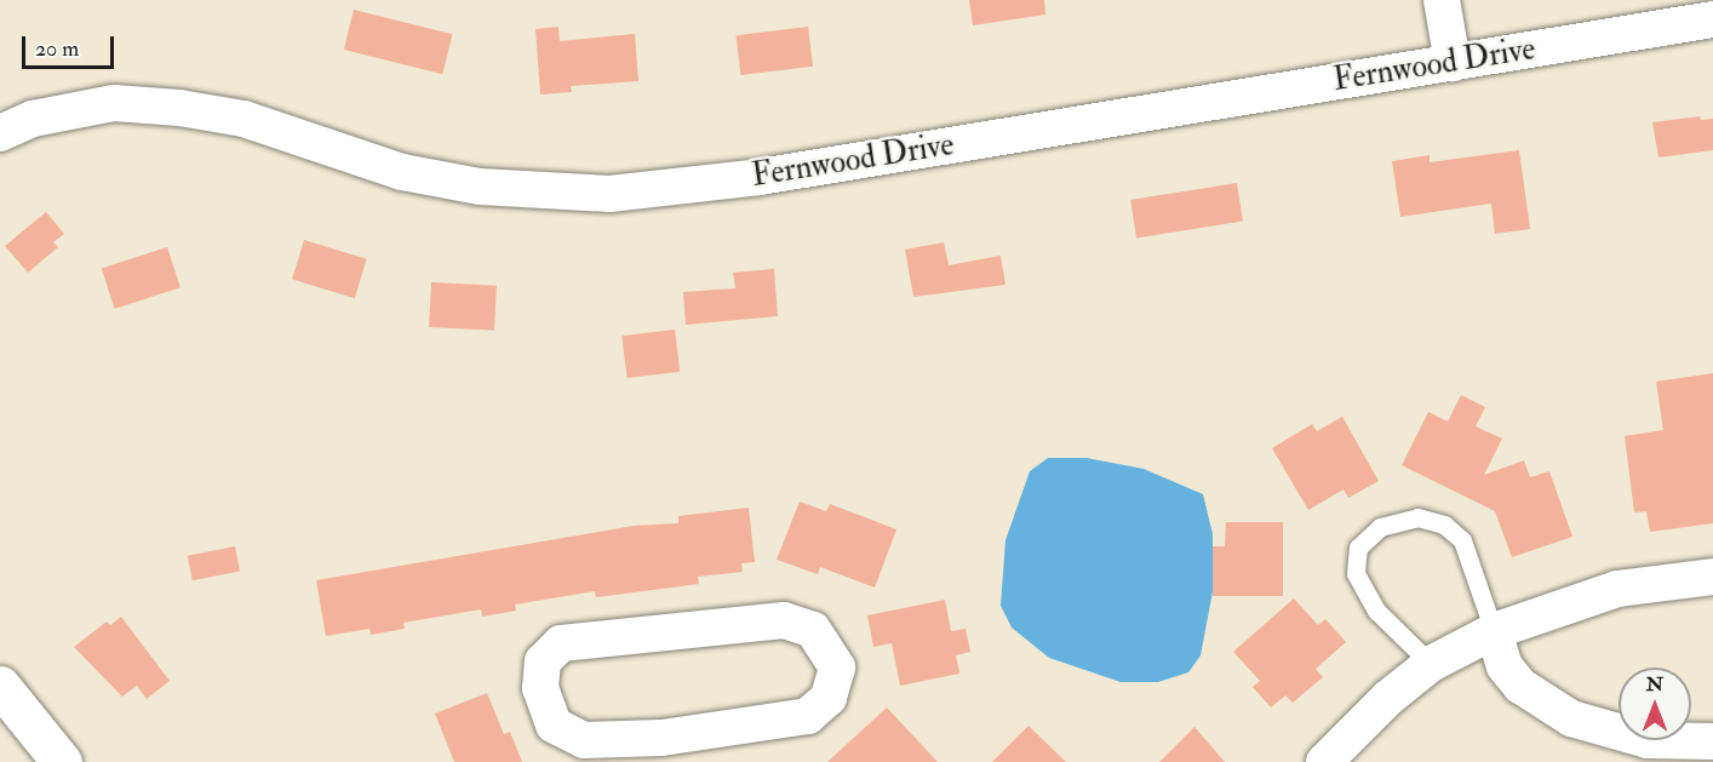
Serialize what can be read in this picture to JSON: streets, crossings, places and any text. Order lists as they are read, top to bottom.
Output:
{
  "streets": {
    "street": ["Fernwood Drive"]
  },
  "scale_bar": "20 m",
  "north": "top"
}
